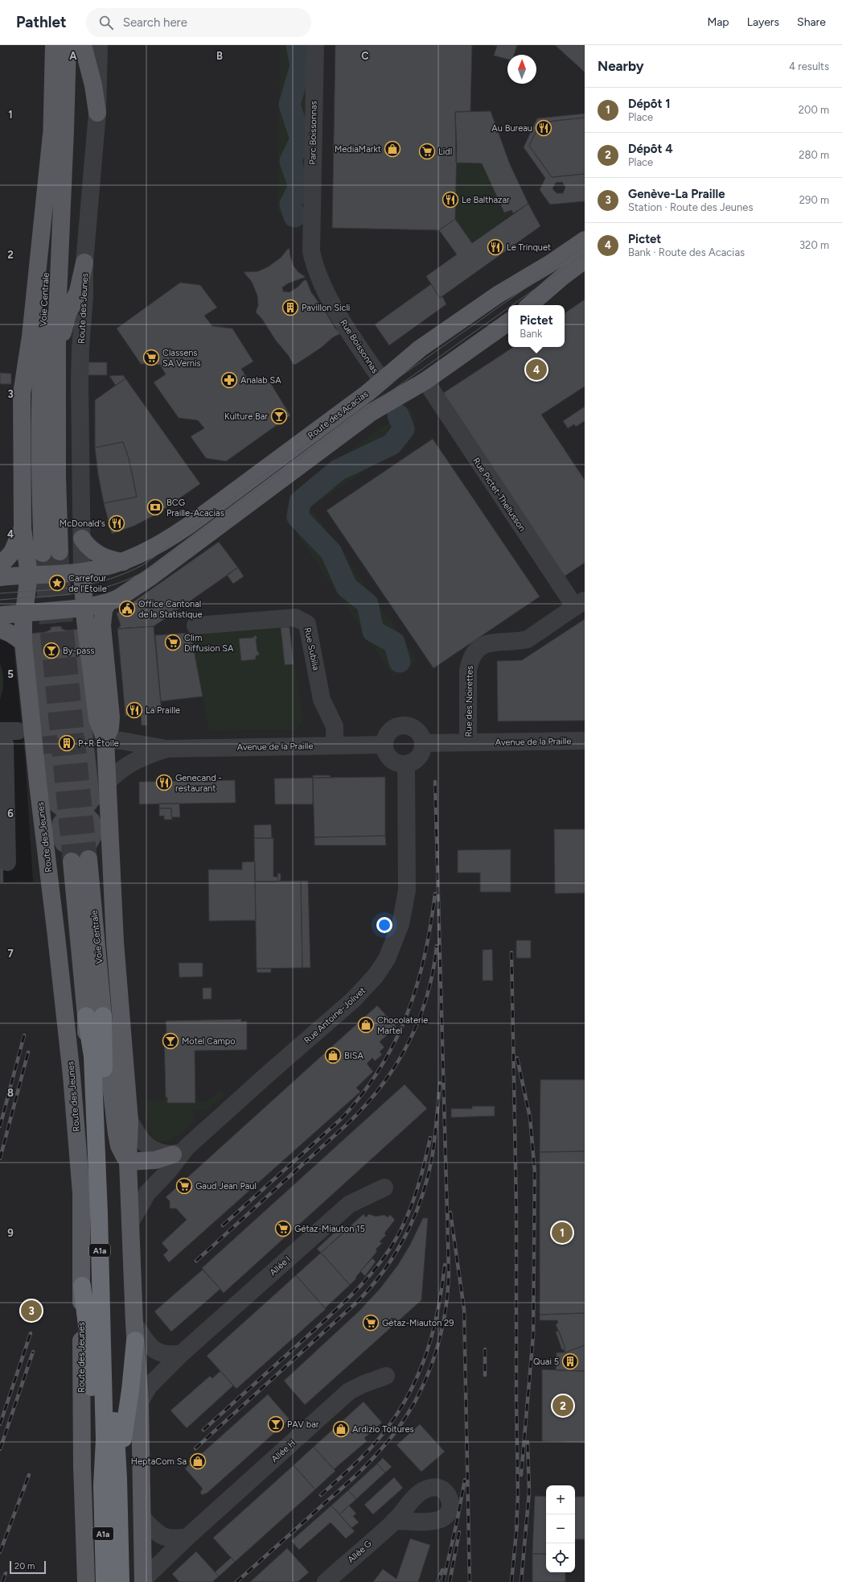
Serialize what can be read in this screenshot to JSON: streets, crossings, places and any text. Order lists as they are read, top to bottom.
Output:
{
  "streets": {
    "highway": ["A1a"],
    "main road": ["Voie Centrale", "Route des Jeunes", "Route des Acacias"],
    "street": [
      "Parc Boissonnas",
      "Rue Boissonnas",
      "Rue Pictet-Thellusson",
      "Rue Subilia",
      "Rue des Noirettes",
      "Avenue de la Praille",
      "Rue Antoine-Jolivet",
      "Allée I",
      "Allée H",
      "Allée G"
    ]
  },
  "crossings": [
    ["Parc Boissonnas", "Rue Boissonnas"],
    ["Voie Centrale", "A1a"],
    ["Route des Jeunes", "Route des Acacias"],
    ["Route des Jeunes", "A1a"],
    ["Rue Boissonnas", "Route des Acacias"],
    ["Route des Acacias", "Rue Pictet-Thellusson"],
    ["Rue Pictet-Thellusson", "Rue des Noirettes"],
    ["Rue Subilia", "Avenue de la Praille"],
    ["Rue des Noirettes", "Avenue de la Praille"],
    ["Avenue de la Praille", "Rue Antoine-Jolivet"]
  ],
  "places": {
    "restaurant": [
      "Au Bureau",
      "Le Balthazar",
      "Le Trinquet",
      "McDonald's",
      "La Praille",
      "Genecand - restaurant"
    ],
    "shop": [
      "MediaMarkt",
      "Chocolaterie Martel",
      "BISA",
      "Ardizio Toitures",
      "HeptaCom Sa"
    ],
    "supermarket": [
      "Lidl",
      "Classens SA Vernis",
      "Clim Diffusion SA",
      "Gaud Jean Paul",
      "Gétaz-Miauton 15",
      "Gétaz-Miauton 29"
    ],
    "building": ["Pavillon Sicli", "P+R Étoile", "Quai 5"],
    "pharmacy": ["Analab SA"],
    "bar": [
      "Kulture Bar",
      "By-pass",
      "Motel Campo",
      "PAV bar"
    ],
    "bank": ["BCG Praille-Acacias"],
    "place": ["Carrefour de l'Etoile"],
    "public building": ["Office Cantonal de la Statistique"]
  },
  "scale_bar": "20 m",
  "north": "top",
  "page": {
    "header": "Pathlet",
    "search": "Search here",
    "nav": ["Map", "Layers", "Share"],
    "heading": ["Nearby", "4 results"],
    "list": [
      {
        "mark": "1",
        "name": "Dépôt 1",
        "note": "Place",
        "value": "200 m"
      },
      {
        "mark": "2",
        "name": "Dépôt 4",
        "note": "Place",
        "value": "280 m"
      },
      {
        "mark": "3",
        "name": "Genève-La Praille",
        "note": "Station · Route des Jeunes",
        "value": "290 m"
      },
      {
        "mark": "4",
        "name": "Pictet",
        "note": "Bank · Route des Acacias",
        "value": "320 m"
      }
    ],
    "popup": ["Pictet", "Bank"],
    "pins": [
      "4",
      "1",
      "3",
      "2"
    ],
    "map_buttons": ["+", "−"],
    "scale": "20 m"
  },
  "grid": {
    "columns": ["A", "B", "C"],
    "rows": [
      "1",
      "2",
      "3",
      "4",
      "5",
      "6",
      "7",
      "8",
      "9"
    ]
  }
}
